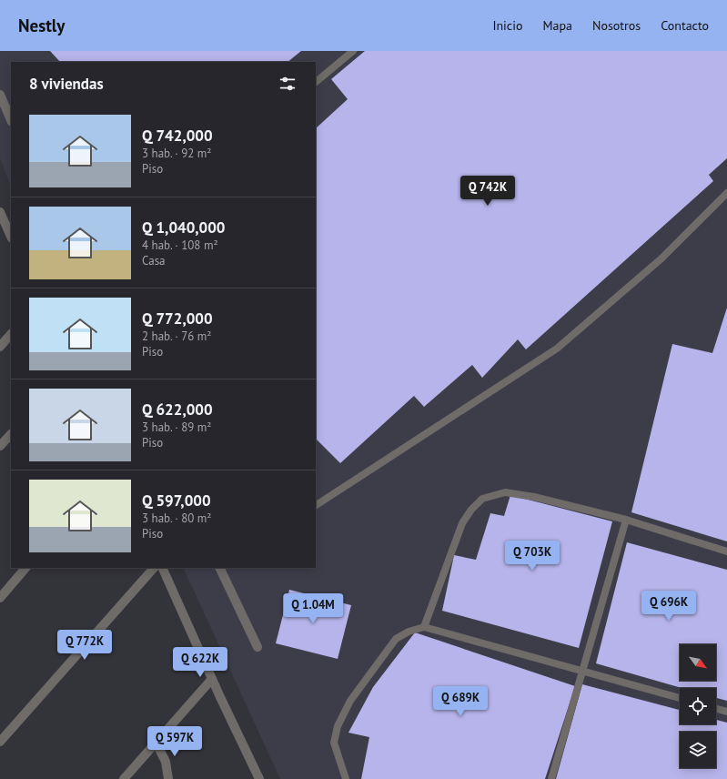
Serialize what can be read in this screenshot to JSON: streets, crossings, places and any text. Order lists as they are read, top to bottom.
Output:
{
  "north": "bottom right",
  "page": {
    "header": "Nestly",
    "nav": [
      "Inicio",
      "Mapa",
      "Nosotros",
      "Contacto"
    ],
    "heading": "8 viviendas",
    "list": [
      {
        "name": "Q 742,000",
        "note": "3 hab. · 92 m² · Piso"
      },
      {
        "name": "Q 1,040,000",
        "note": "4 hab. · 108 m² · Casa"
      },
      {
        "name": "Q 772,000",
        "note": "2 hab. · 76 m² · Piso"
      },
      {
        "name": "Q 622,000",
        "note": "3 hab. · 89 m² · Piso"
      },
      {
        "name": "Q 597,000",
        "note": "3 hab. · 80 m² · Piso"
      }
    ],
    "price": [
      "Q 742K",
      "Q 703K",
      "Q 696K",
      "Q 1.04M",
      "Q 772K",
      "Q 622K",
      "Q 689K",
      "Q 597K"
    ]
  }
}
